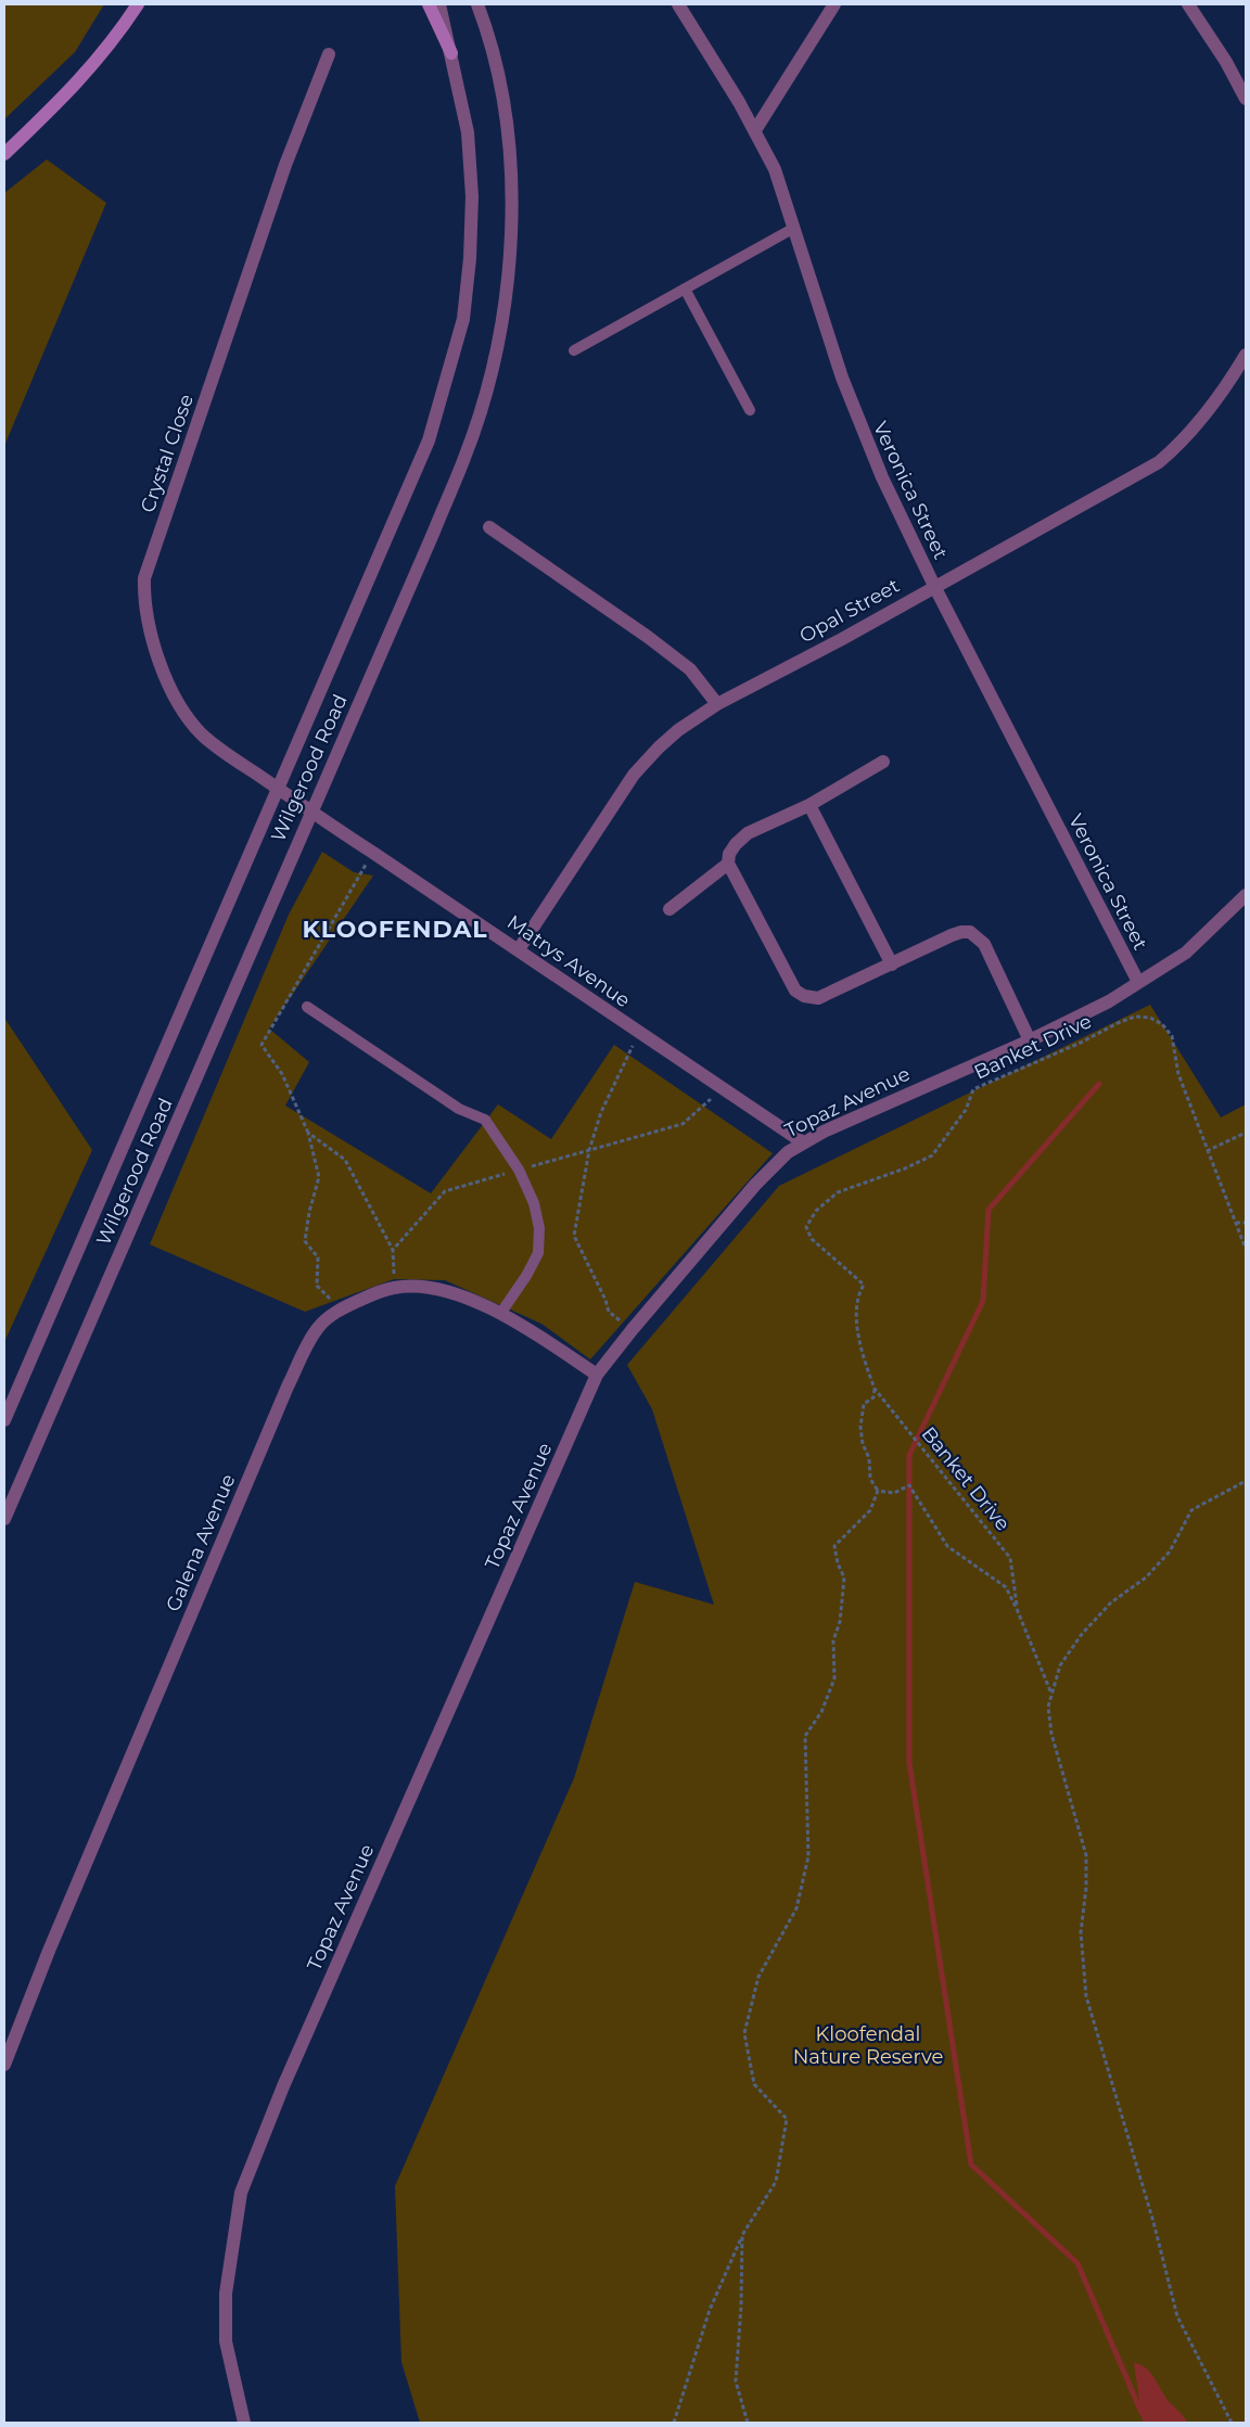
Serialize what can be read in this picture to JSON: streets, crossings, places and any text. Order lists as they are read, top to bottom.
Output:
{
  "streets": {
    "street": [
      "Crystal Close",
      "Veronica Street",
      "Opal Street",
      "Wilgerood Road",
      "Matrys Avenue",
      "Topaz Avenue",
      "Galena Avenue"
    ],
    "path": ["Banket Drive"]
  },
  "crossings": [
    ["Crystal Close", "Wilgerood Road"],
    ["Crystal Close", "Matrys Avenue"],
    ["Veronica Street", "Opal Street"],
    ["Veronica Street", "Topaz Avenue"],
    ["Opal Street", "Matrys Avenue"],
    ["Wilgerood Road", "Matrys Avenue"],
    ["Matrys Avenue", "Topaz Avenue"],
    ["Topaz Avenue", "Galena Avenue"]
  ],
  "districts": ["KLOOFENDAL"],
  "parks": ["Kloofendal Nature Reserve"]
}
